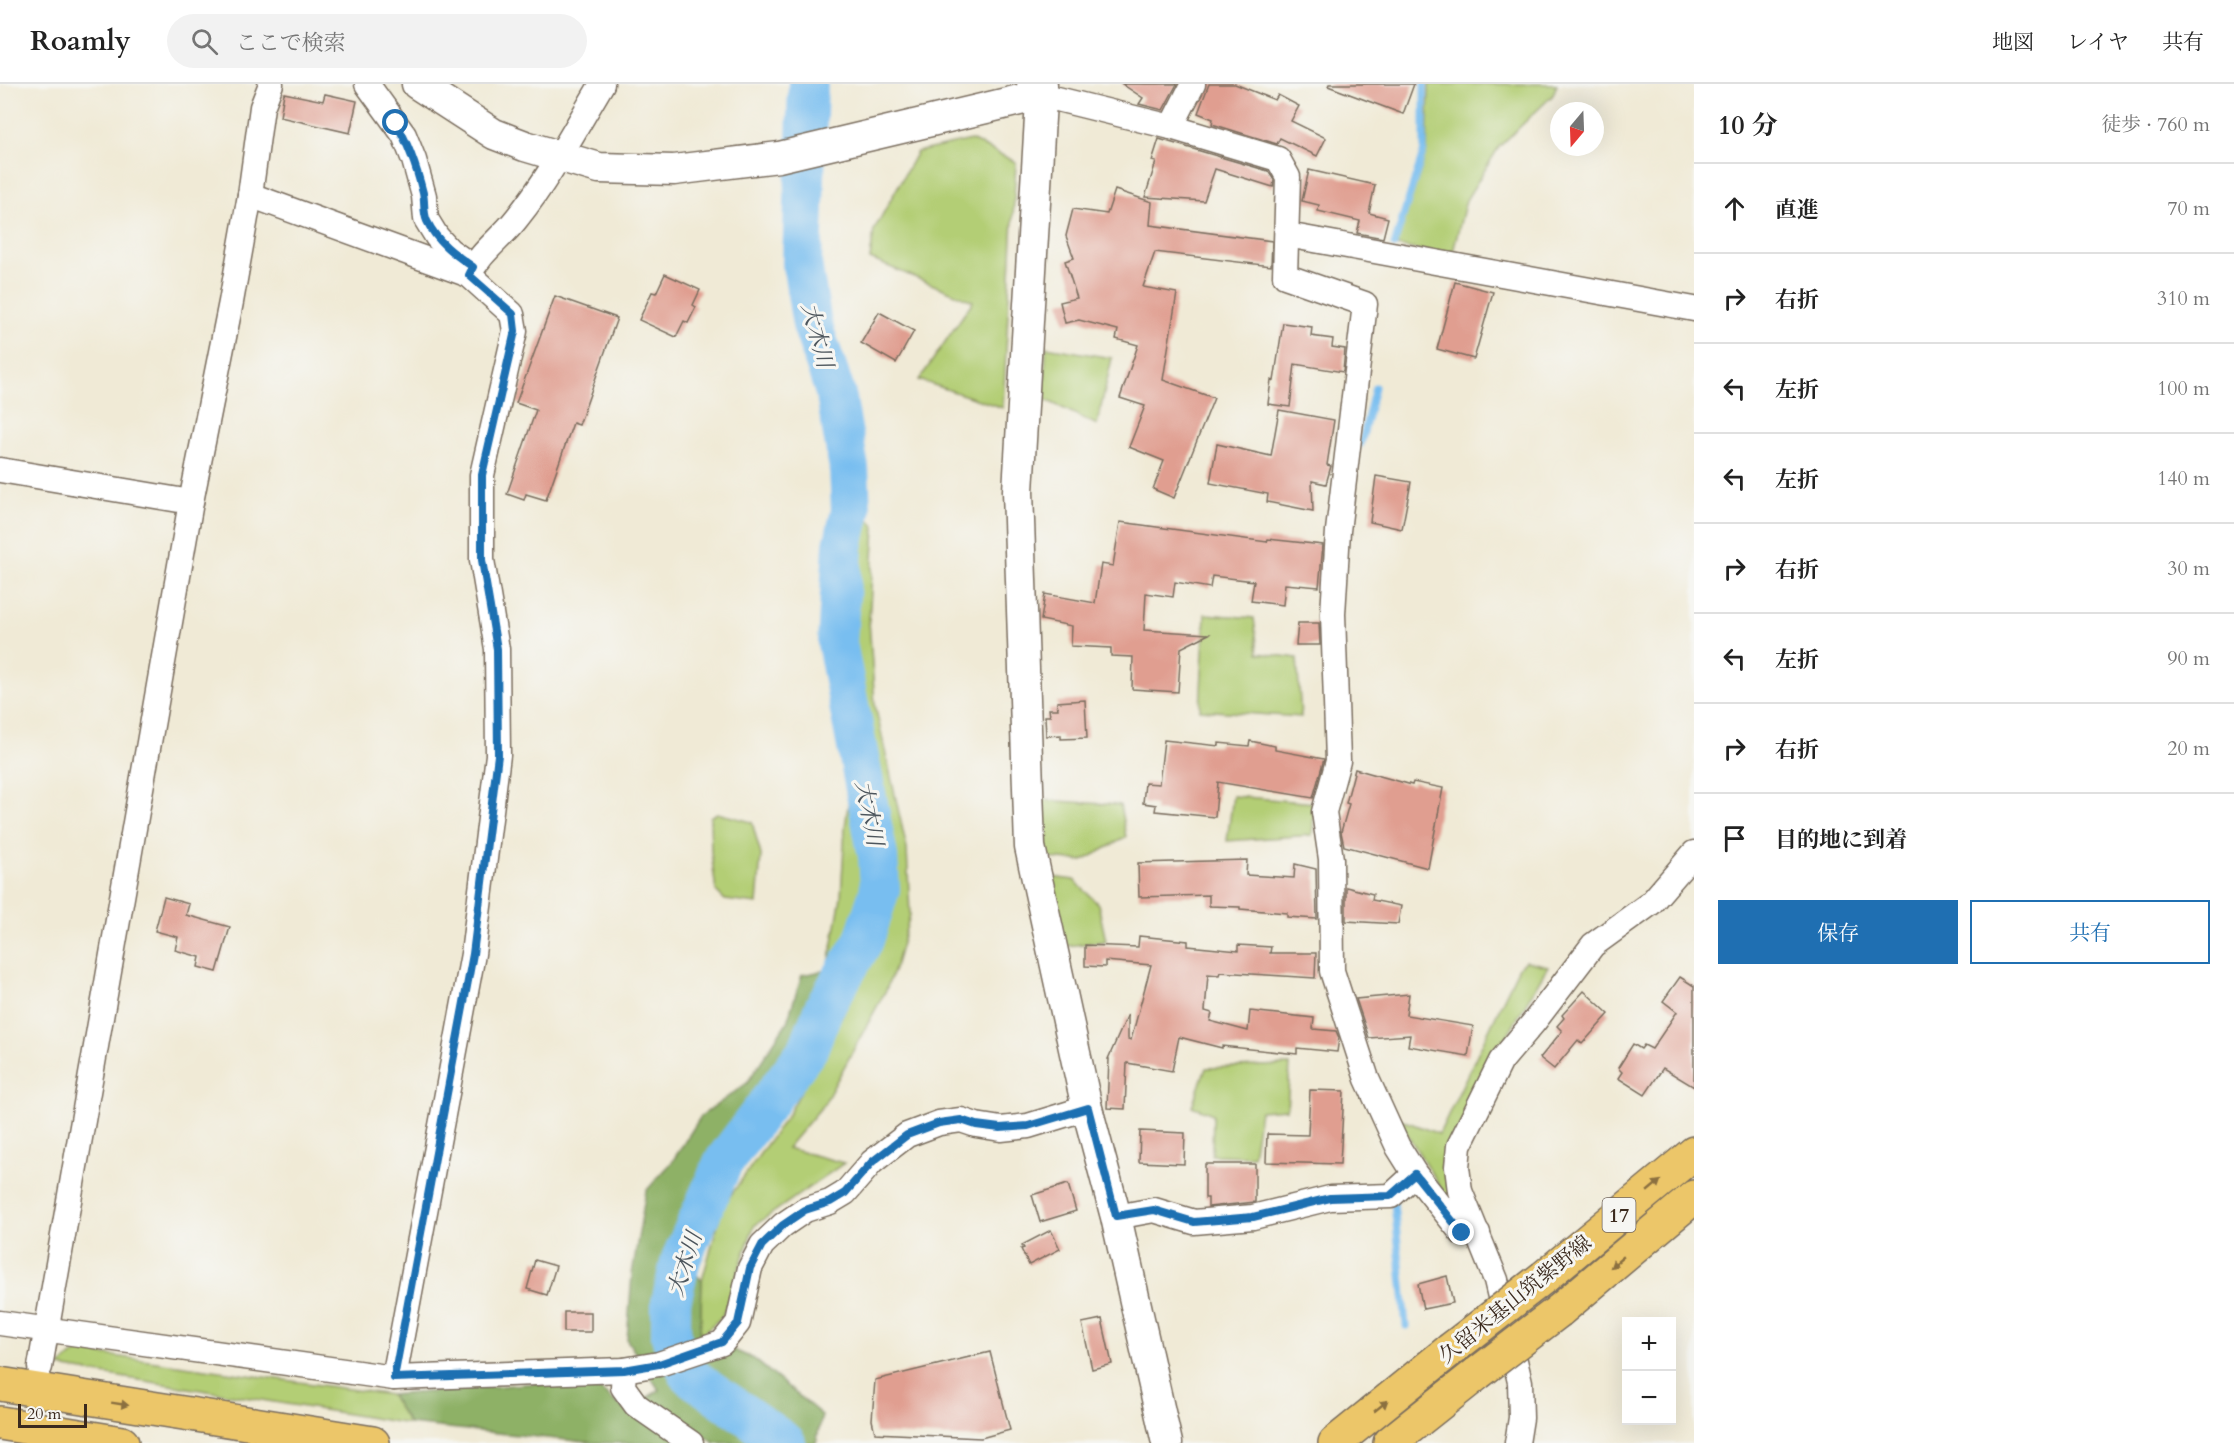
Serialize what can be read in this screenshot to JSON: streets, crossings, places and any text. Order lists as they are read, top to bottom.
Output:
{
  "streets": {
    "main road": ["17", "久留米基山筑紫野線"]
  },
  "water": ["大木川"],
  "scale_bar": "20 m",
  "north": "bottom",
  "page": {
    "header": "Roamly",
    "search": "ここで検索",
    "nav": ["地図", "レイヤ", "共有"],
    "heading": ["10 分", "徒歩 · 760 m"],
    "list": [
      ["直進", "70 m"],
      ["右折", "310 m"],
      ["左折", "100 m"],
      ["左折", "140 m"],
      ["右折", "30 m"],
      ["左折", "90 m"],
      ["右折", "20 m"],
      "目的地に到着"
    ],
    "buttons": ["保存", "共有"],
    "map_buttons": ["+", "−"],
    "scale": "20 m"
  }
}
